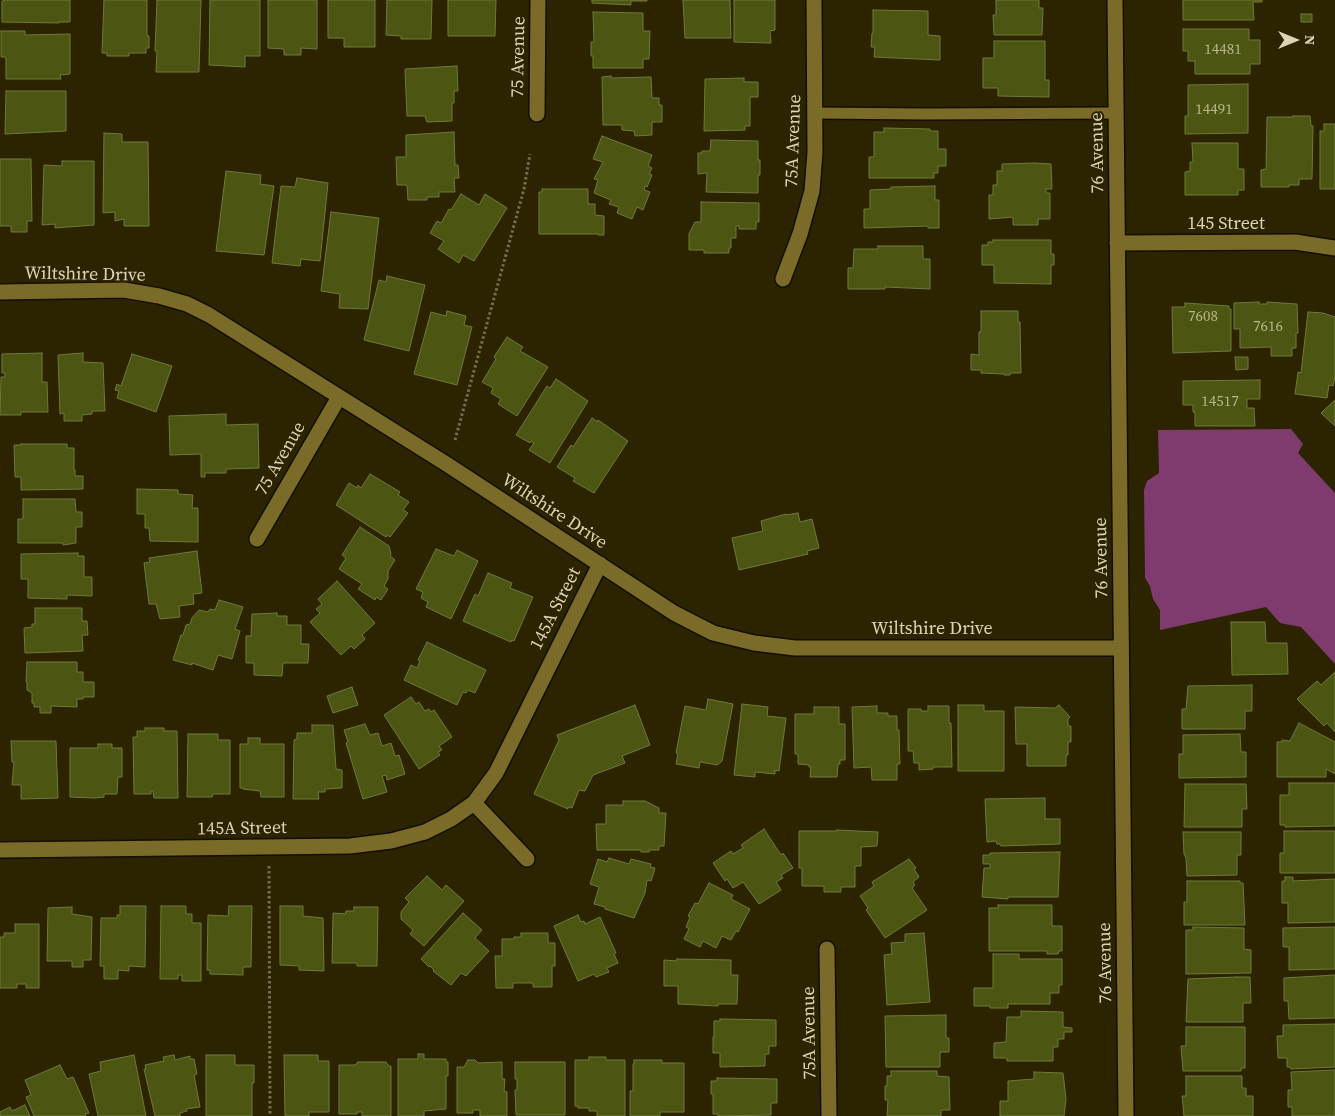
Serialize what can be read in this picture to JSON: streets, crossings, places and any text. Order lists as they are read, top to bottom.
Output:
{
  "streets": {
    "street": [
      "75 Avenue",
      "75A Avenue",
      "76 Avenue",
      "145 Street",
      "Wiltshire Drive",
      "145A Street"
    ]
  },
  "crossings": [
    ["75 Avenue", "Wiltshire Drive"],
    ["76 Avenue", "145 Street"],
    ["76 Avenue", "Wiltshire Drive"],
    ["Wiltshire Drive", "145A Street"]
  ],
  "house_numbers": [
    "14481",
    "14491",
    "7608",
    "7616",
    "14517"
  ],
  "north": "right"
}
